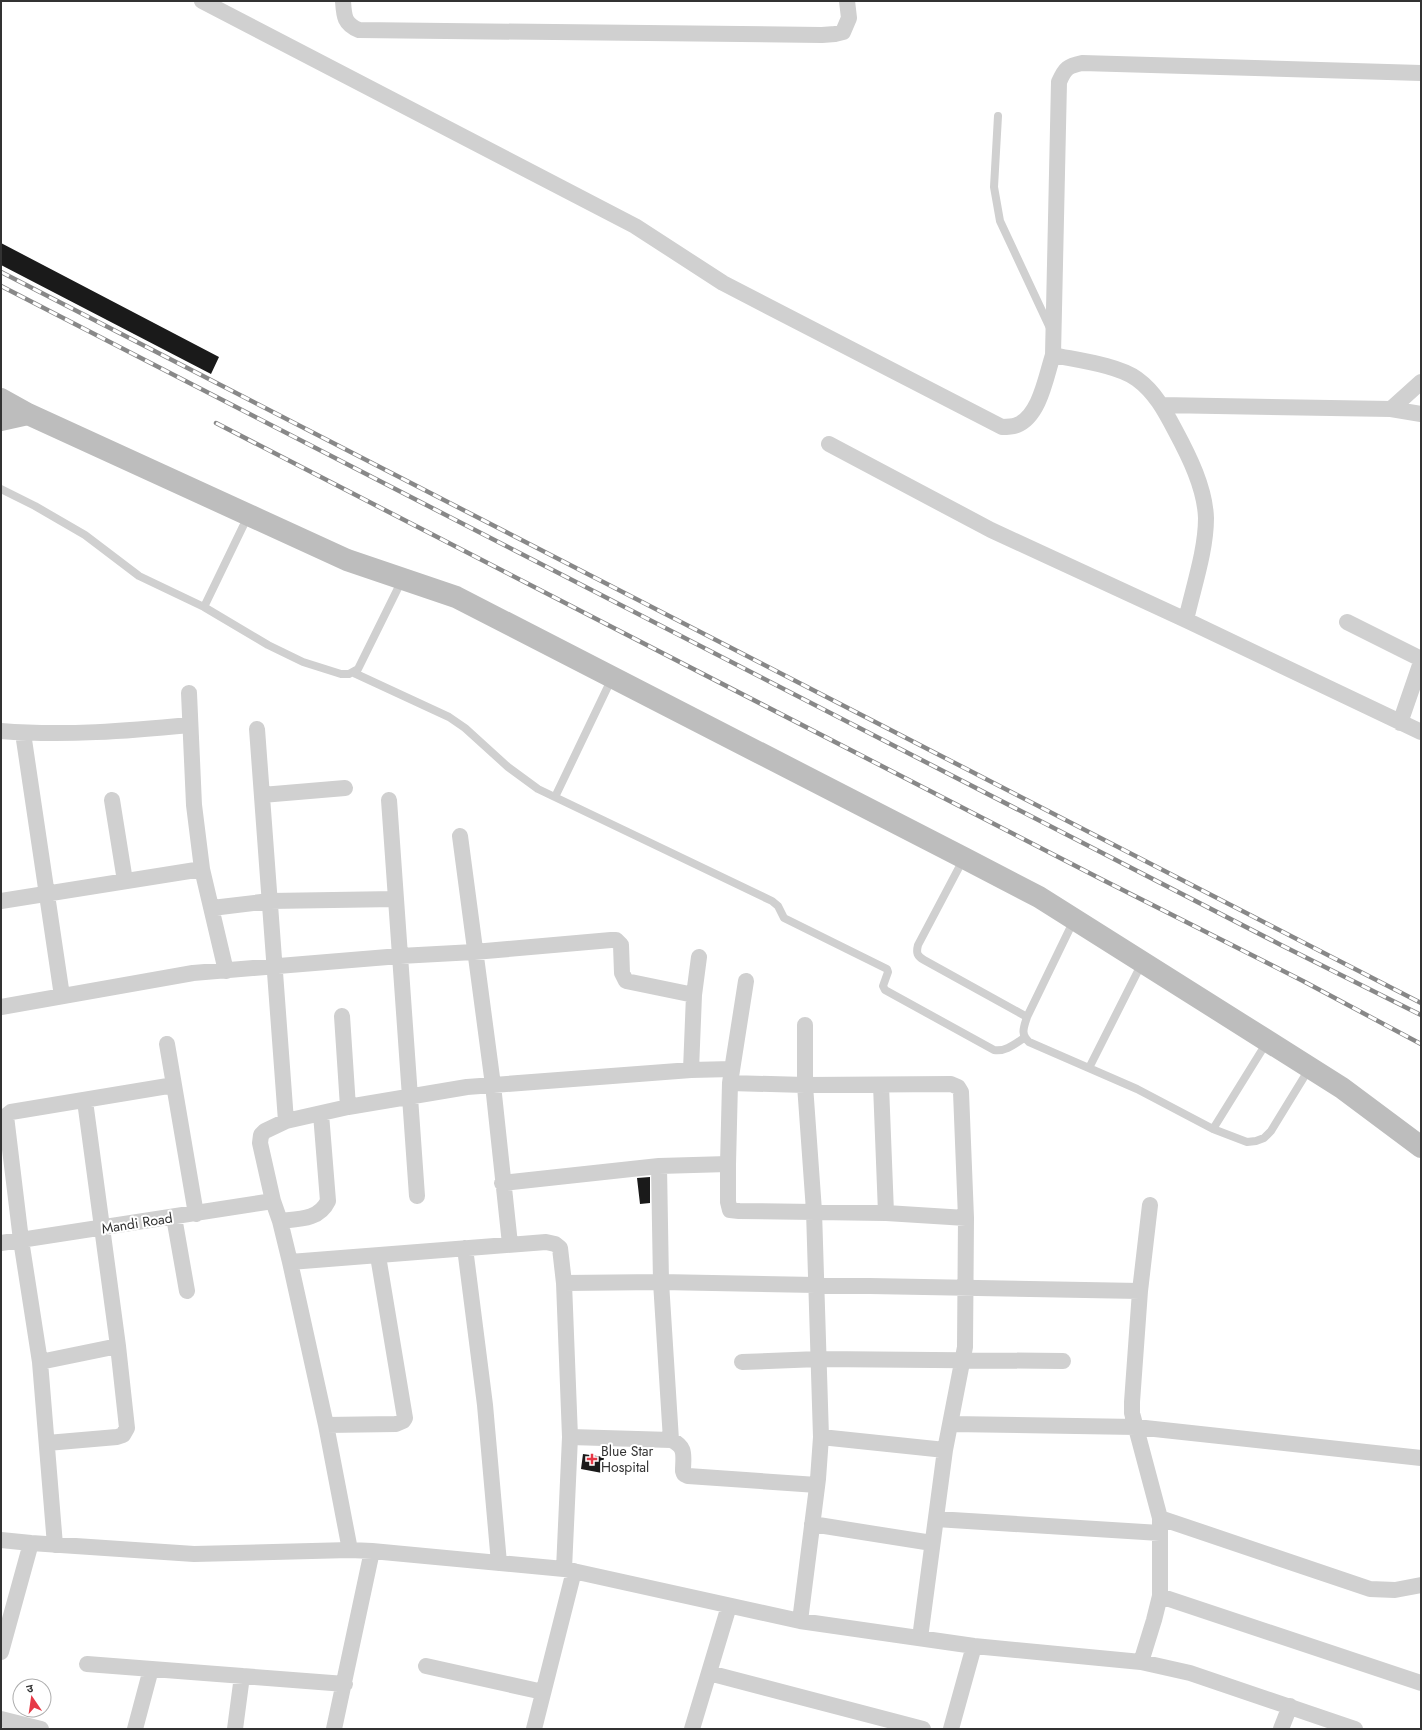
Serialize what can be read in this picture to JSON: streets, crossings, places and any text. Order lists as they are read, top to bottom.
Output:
{
  "streets": {
    "street": ["Mandi Road"]
  },
  "places": {
    "health": ["Blue Star Hospital"]
  },
  "north": "top"
}
